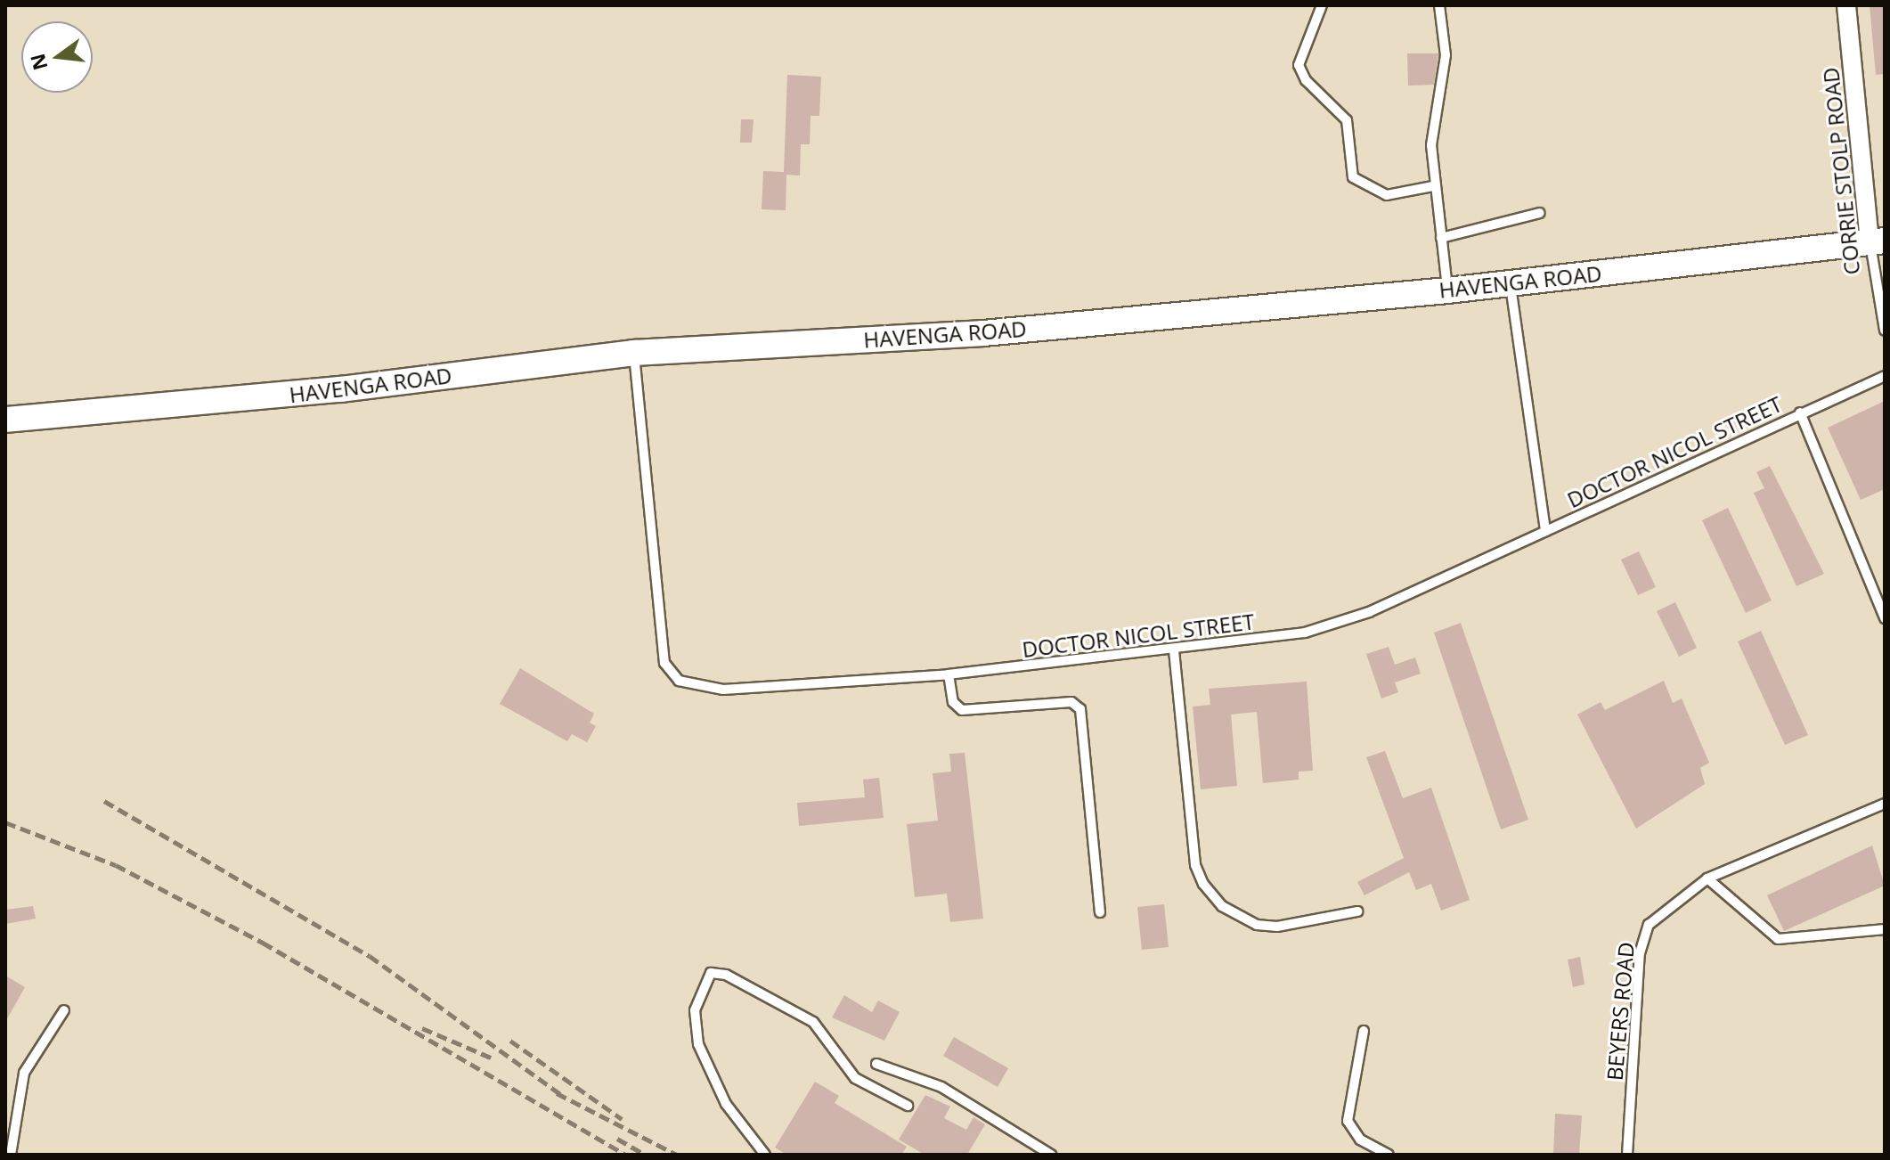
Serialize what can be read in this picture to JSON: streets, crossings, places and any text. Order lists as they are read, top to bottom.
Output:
{
  "streets": {
    "street": ["CORRIE STOLP ROAD", "HAVENGA ROAD"],
    "lane": ["DOCTOR NICOL STREET", "BEYERS ROAD"]
  },
  "crossings": [
    ["CORRIE STOLP ROAD", "HAVENGA ROAD"],
    ["HAVENGA ROAD", "DOCTOR NICOL STREET"]
  ],
  "north": "left"
}
